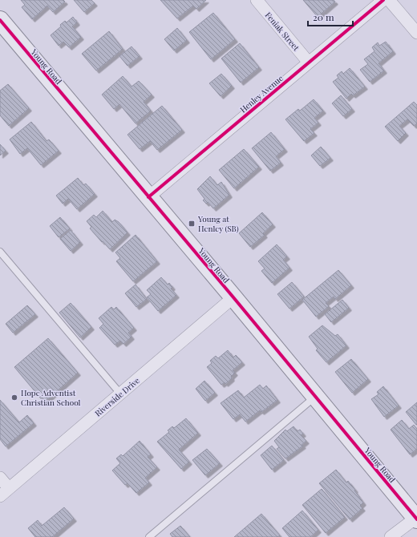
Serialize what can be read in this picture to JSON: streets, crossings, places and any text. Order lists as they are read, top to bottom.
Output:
{
  "streets": {
    "street": [
      "Feniak Street",
      "Young Road",
      "Henley Avenue",
      "Riverside Drive"
    ]
  },
  "crossings": [
    ["Feniak Street", "Henley Avenue"],
    ["Young Road", "Henley Avenue"],
    ["Young Road", "Riverside Drive"]
  ],
  "places": {
    "transit": ["Young at Henley (SB)"],
    "other": ["Hope Adventist Christian School"]
  },
  "scale_bar": "20 m"
}
